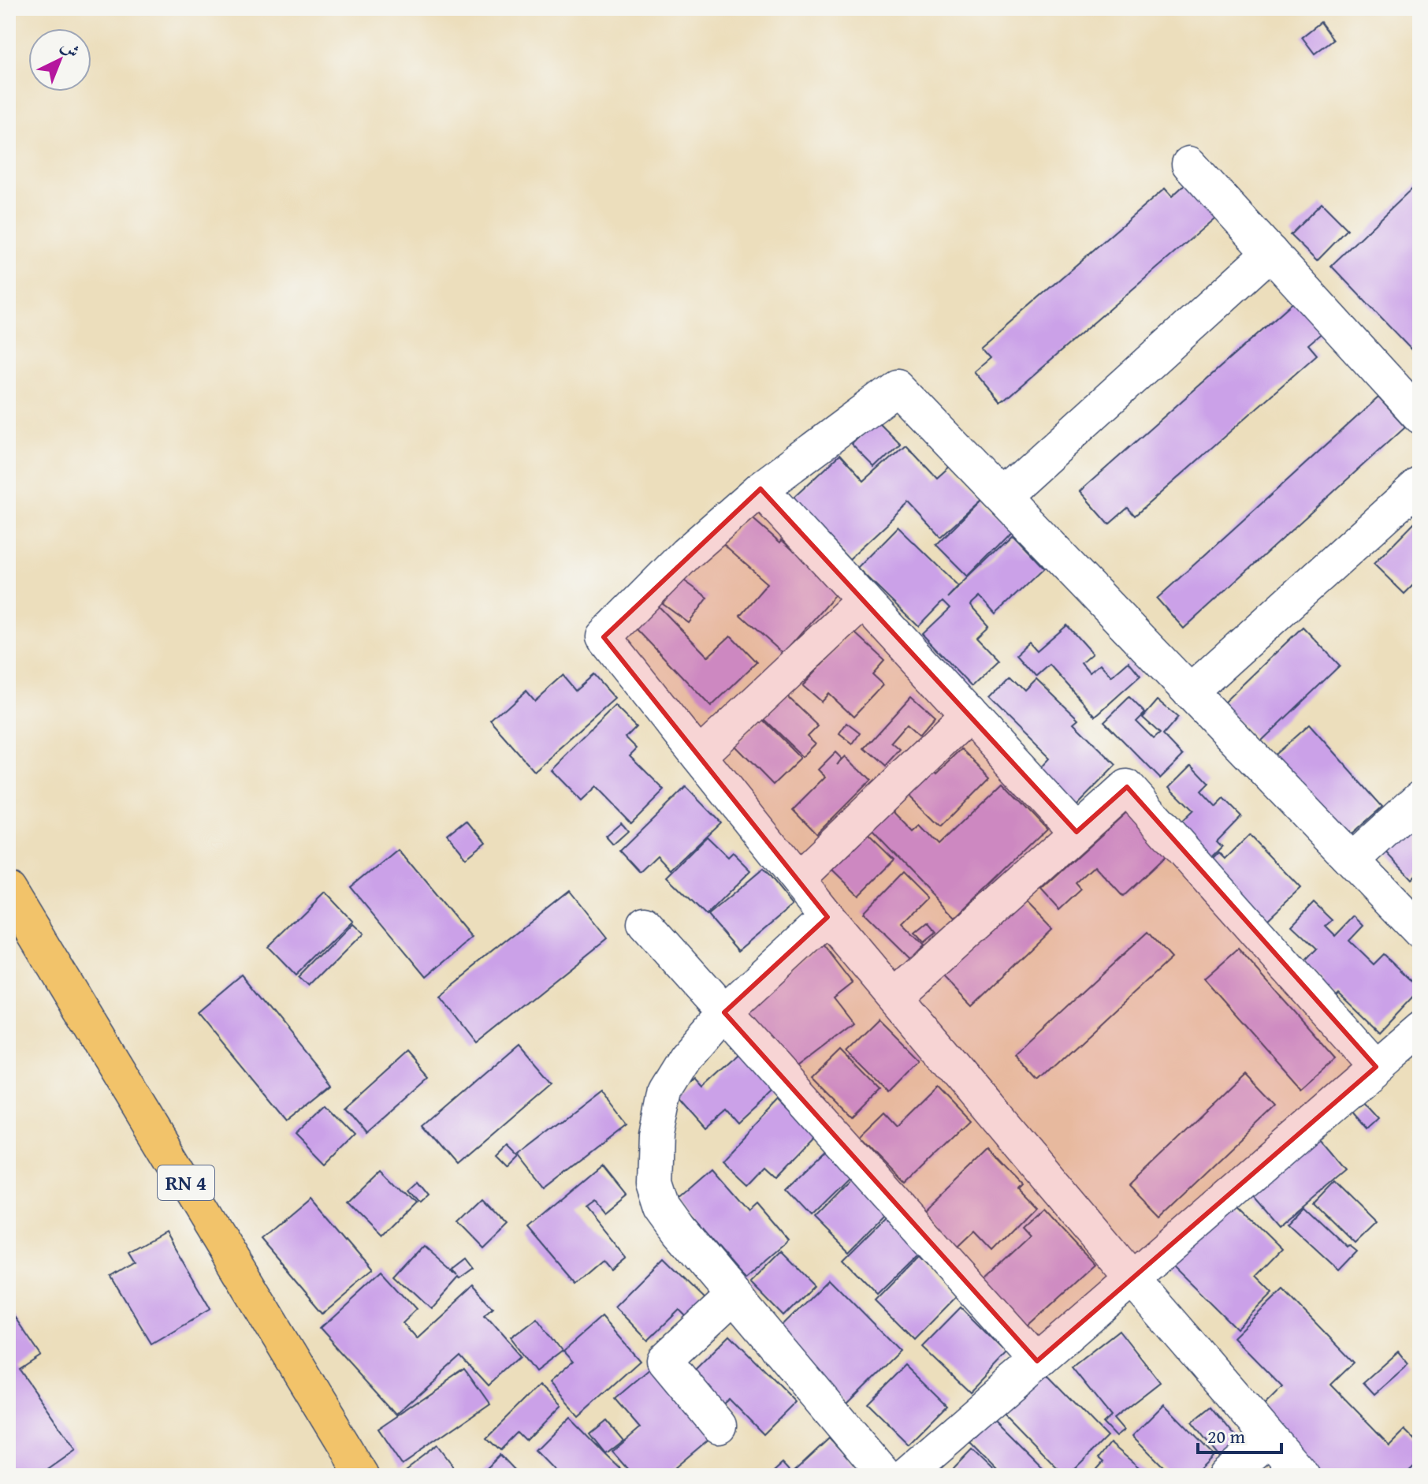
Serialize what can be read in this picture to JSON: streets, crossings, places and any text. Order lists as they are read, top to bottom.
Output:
{
  "streets": {
    "main road": ["RN 4"]
  },
  "scale_bar": "20 m",
  "north": "top right"
}
